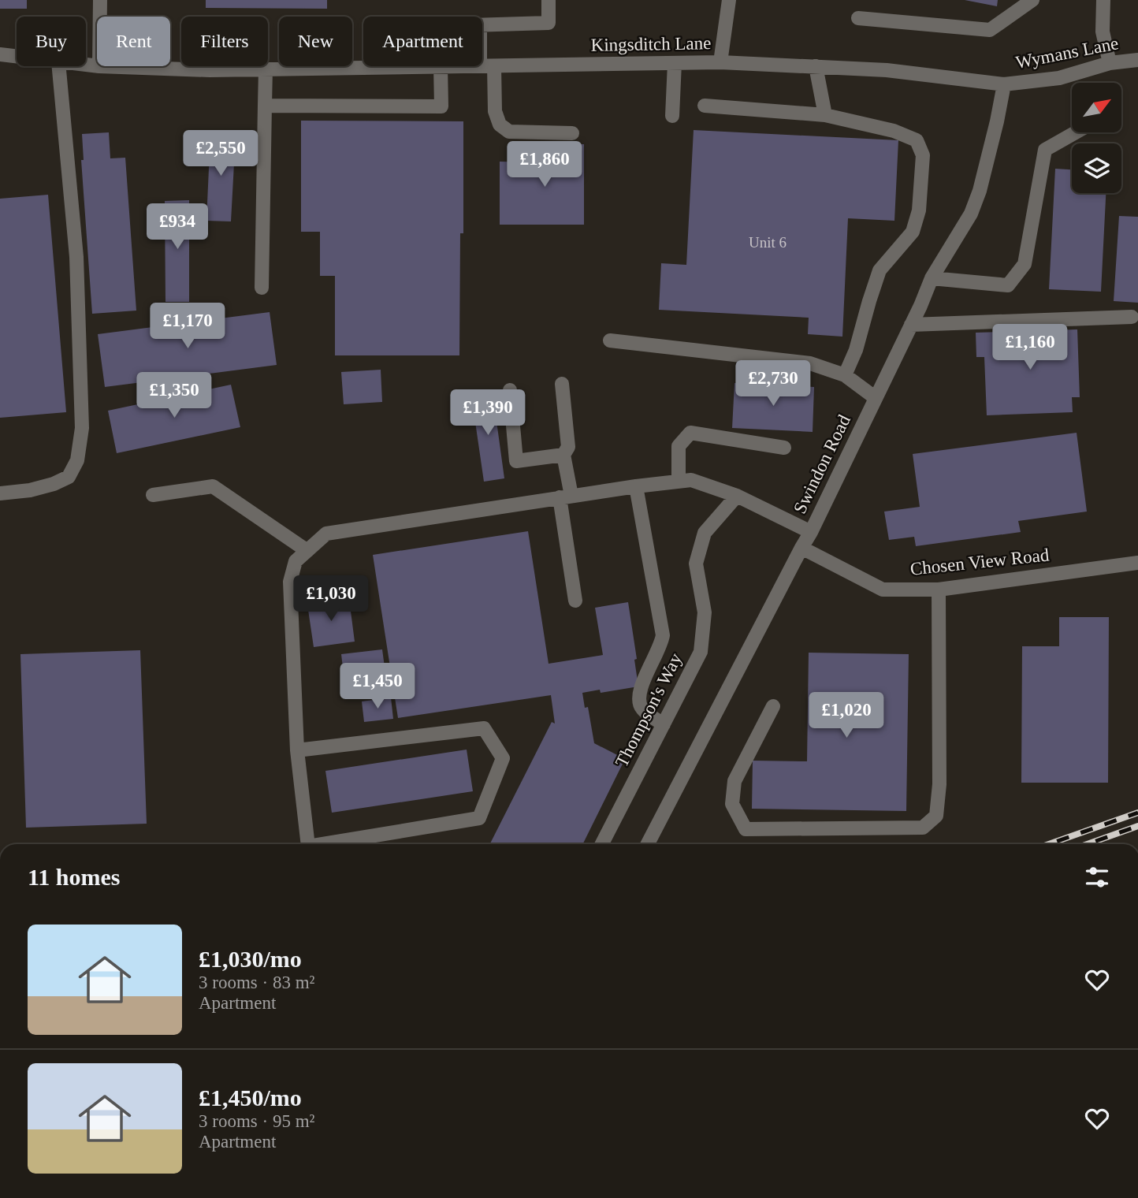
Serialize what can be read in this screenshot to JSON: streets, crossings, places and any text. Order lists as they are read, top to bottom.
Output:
{
  "streets": {
    "street": [
      "Kingsditch Lane",
      "Wymans Lane",
      "Swindon Road",
      "Chosen View Road",
      "Thompson's Way"
    ]
  },
  "crossings": [
    ["Kingsditch Lane", "Wymans Lane"],
    ["Kingsditch Lane", "Swindon Road"],
    ["Wymans Lane", "Swindon Road"],
    ["Swindon Road", "Chosen View Road"]
  ],
  "house_numbers": ["Unit 6"],
  "north": "top right",
  "page": {
    "chip": [
      "Buy",
      "Rent",
      "Filters",
      "New",
      "Apartment"
    ],
    "price": [
      "£2,550",
      "£1,860",
      "£934",
      "£1,170",
      "£1,160",
      "£2,730",
      "£1,350",
      "£1,390",
      "£1,030",
      "£1,450",
      "£1,020"
    ],
    "heading": "11 homes",
    "list": [
      {
        "name": "£1,030/mo",
        "note": "3 rooms · 83 m² · Apartment"
      },
      {
        "name": "£1,450/mo",
        "note": "3 rooms · 95 m² · Apartment"
      }
    ]
  }
}
